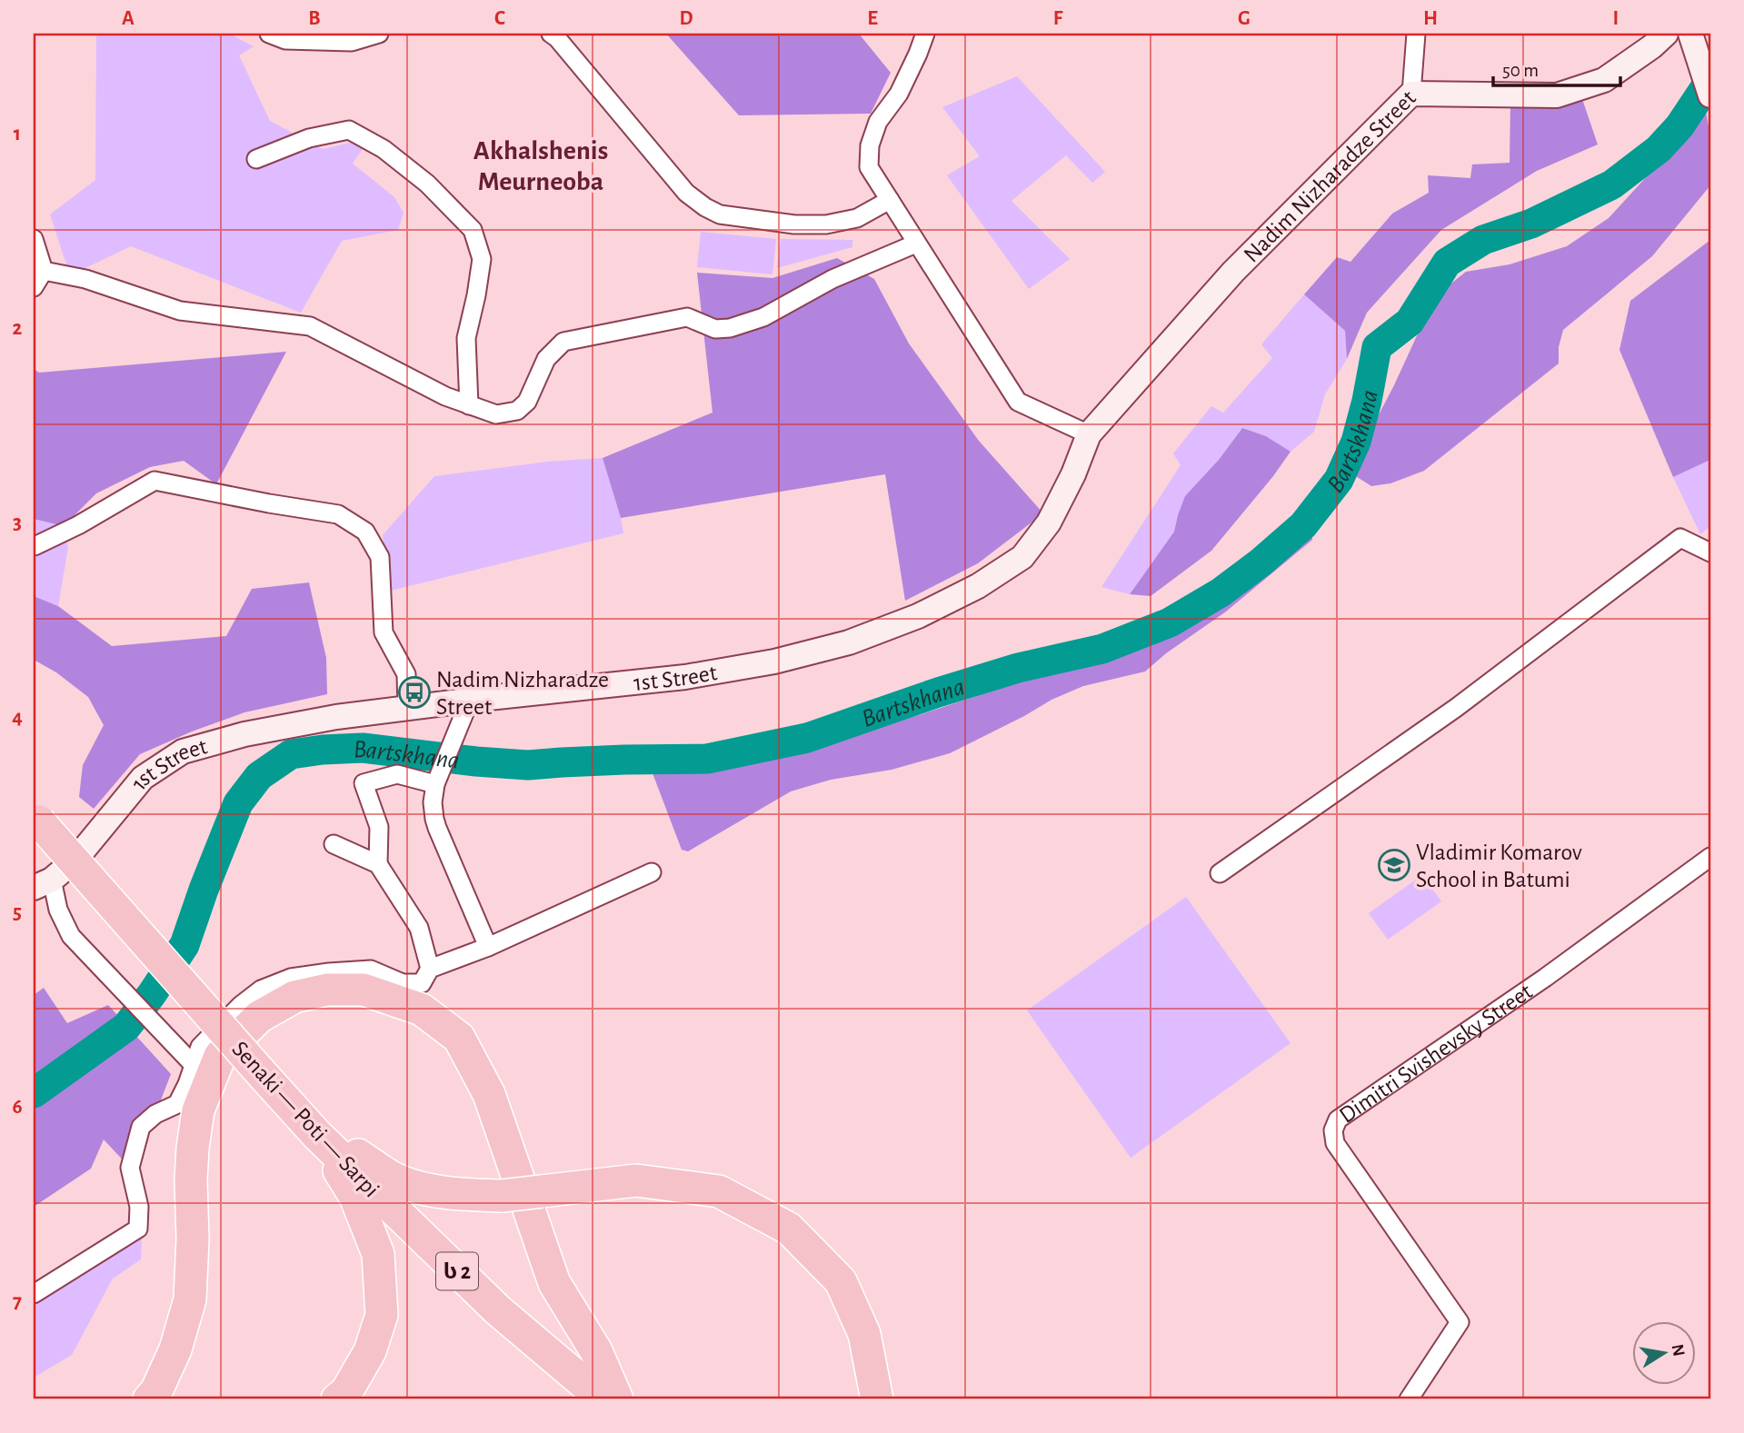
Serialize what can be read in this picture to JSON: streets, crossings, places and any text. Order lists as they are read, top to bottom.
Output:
{
  "streets": {
    "highway": ["Senaki — Poti — Sarpi", "ს 2"],
    "main road": ["Nadim Nizharadze Street", "1st Street"],
    "street": ["Dimitri Svishevsky Street"]
  },
  "crossings": [
    ["Nadim Nizharadze Street", "1st Street"]
  ],
  "districts": ["Akhalshenis Meurneoba"],
  "water": ["Bartskhana"],
  "places": {
    "bus stop": ["Nadim Nizharadze Street"],
    "school or university": ["Vladimir Komarov School in Batumi"]
  },
  "scale_bar": "50 m",
  "north": "right",
  "grid": {
    "columns": [
      "A",
      "B",
      "C",
      "D",
      "E",
      "F",
      "G",
      "H",
      "I"
    ],
    "rows": [
      "1",
      "2",
      "3",
      "4",
      "5",
      "6",
      "7"
    ]
  }
}
